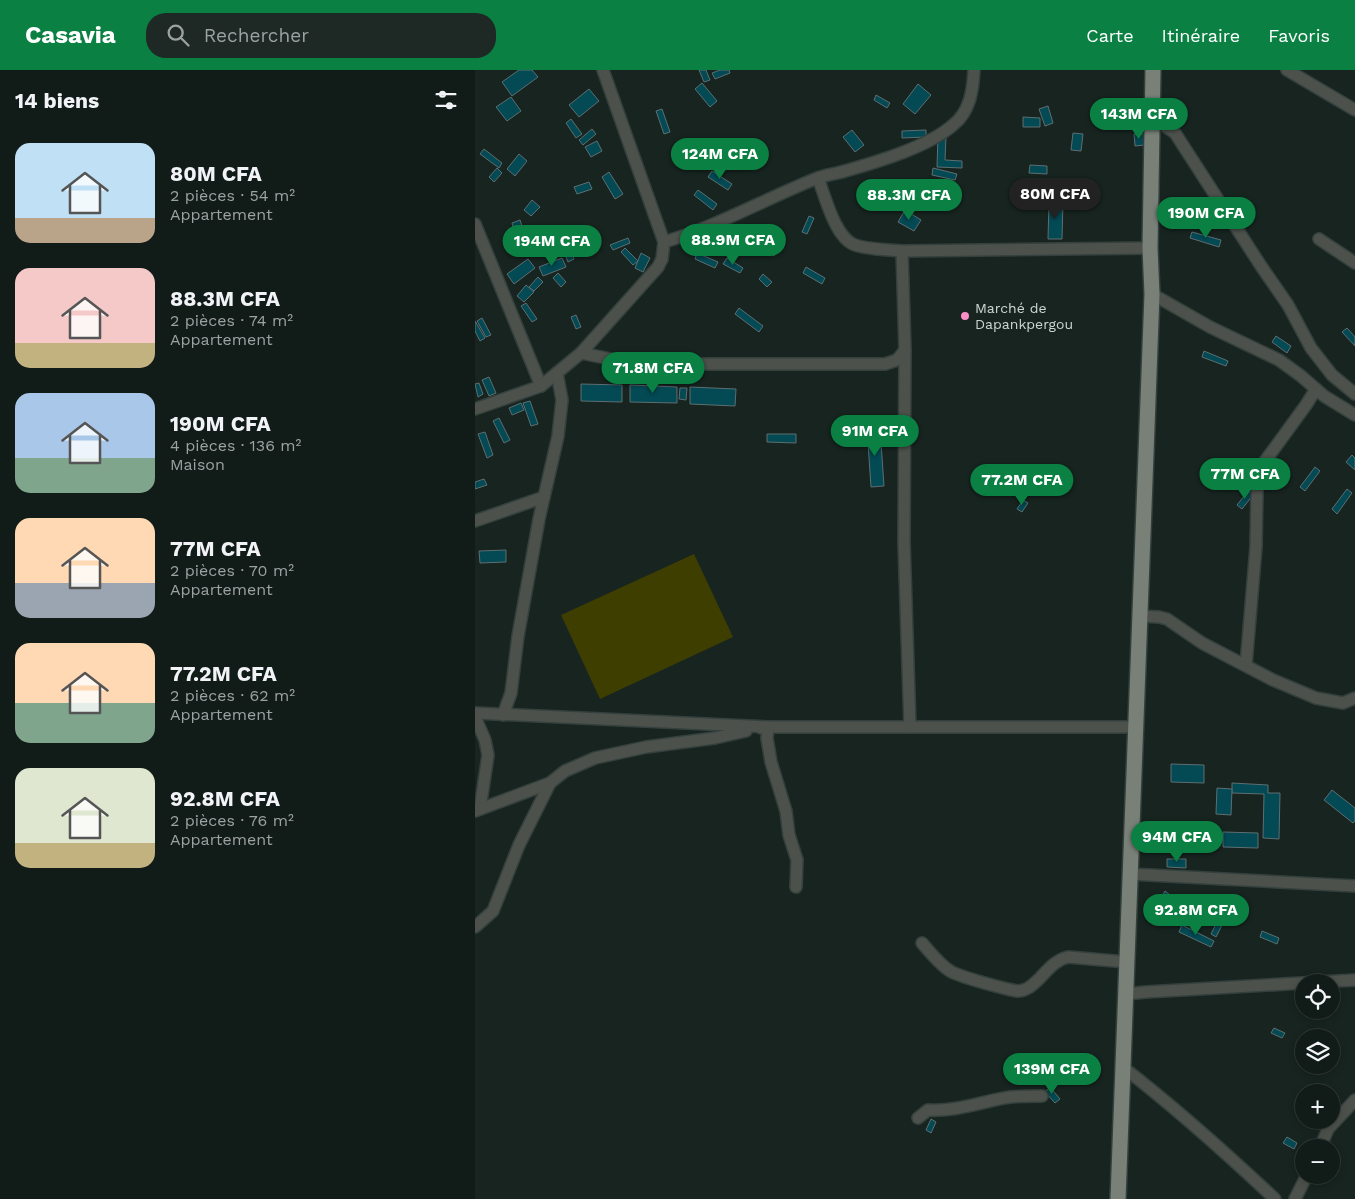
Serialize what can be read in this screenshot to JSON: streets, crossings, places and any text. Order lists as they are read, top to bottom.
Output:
{
  "places": ["Marché de Dapankpergou"],
  "page": {
    "header": "Casavia",
    "search": "Rechercher",
    "nav": ["Carte", "Itinéraire", "Favoris"],
    "heading": "14 biens",
    "price": [
      "143M CFA",
      "124M CFA",
      "80M CFA",
      "88.3M CFA",
      "190M CFA",
      "88.9M CFA",
      "194M CFA",
      "71.8M CFA",
      "91M CFA",
      "77M CFA",
      "77.2M CFA",
      "94M CFA",
      "92.8M CFA",
      "139M CFA"
    ],
    "list": [
      {
        "name": "80M CFA",
        "note": "2 pièces · 54 m² · Appartement"
      },
      {
        "name": "88.3M CFA",
        "note": "2 pièces · 74 m² · Appartement"
      },
      {
        "name": "190M CFA",
        "note": "4 pièces · 136 m² · Maison"
      },
      {
        "name": "77M CFA",
        "note": "2 pièces · 70 m² · Appartement"
      },
      {
        "name": "77.2M CFA",
        "note": "2 pièces · 62 m² · Appartement"
      },
      {
        "name": "92.8M CFA",
        "note": "2 pièces · 76 m² · Appartement"
      }
    ],
    "map_buttons": ["+", "−"]
  }
}
